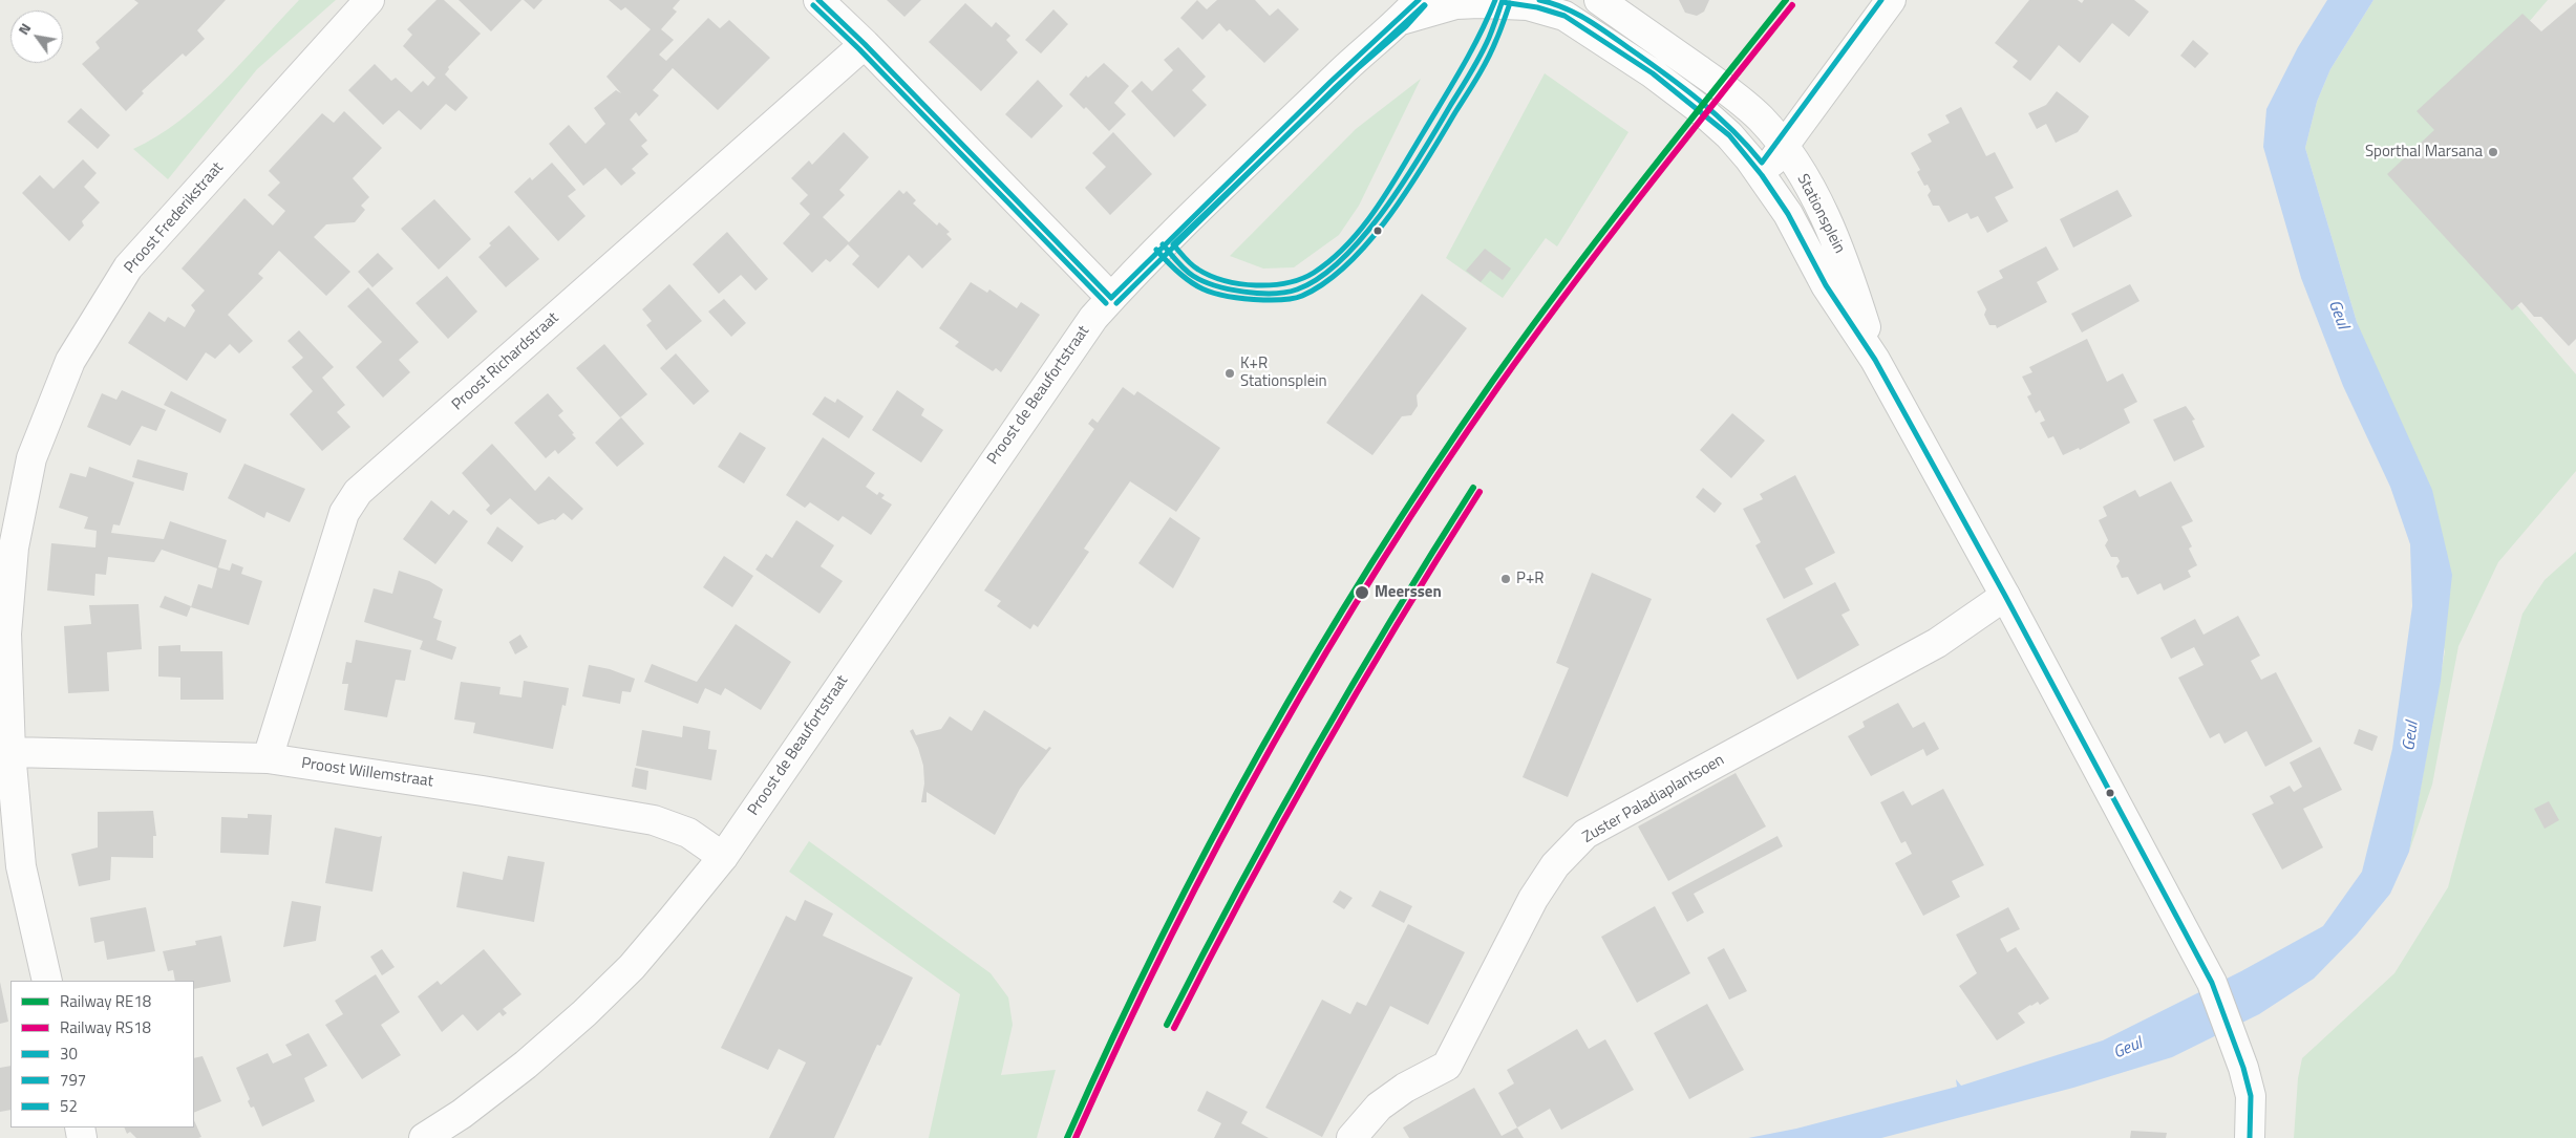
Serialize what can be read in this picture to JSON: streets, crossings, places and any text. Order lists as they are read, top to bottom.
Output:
{
  "streets": {
    "street": [
      "Stationsplein",
      "Proost Frederikstraat",
      "Proost Richardstraat",
      "Proost de Beaufortstraat",
      "Proost Willemstraat",
      "Zuster Paladiaplantsoen"
    ]
  },
  "crossings": [
    ["Proost Frederikstraat", "Proost Willemstraat"],
    ["Proost Richardstraat", "Proost Willemstraat"],
    ["Proost de Beaufortstraat", "Proost Willemstraat"]
  ],
  "water": ["Geul"],
  "places": [
    "Sporthal Marsana",
    "K+R Stationsplein",
    "P+R",
    "Meerssen"
  ],
  "lines": [
    "rail line RE18",
    "transit line 30",
    "transit line 52",
    "transit line 797",
    "rail line RS18"
  ],
  "legend": [
    "Railway RE18",
    "Railway RS18",
    "30",
    "797",
    "52"
  ],
  "north": "top left"
}
